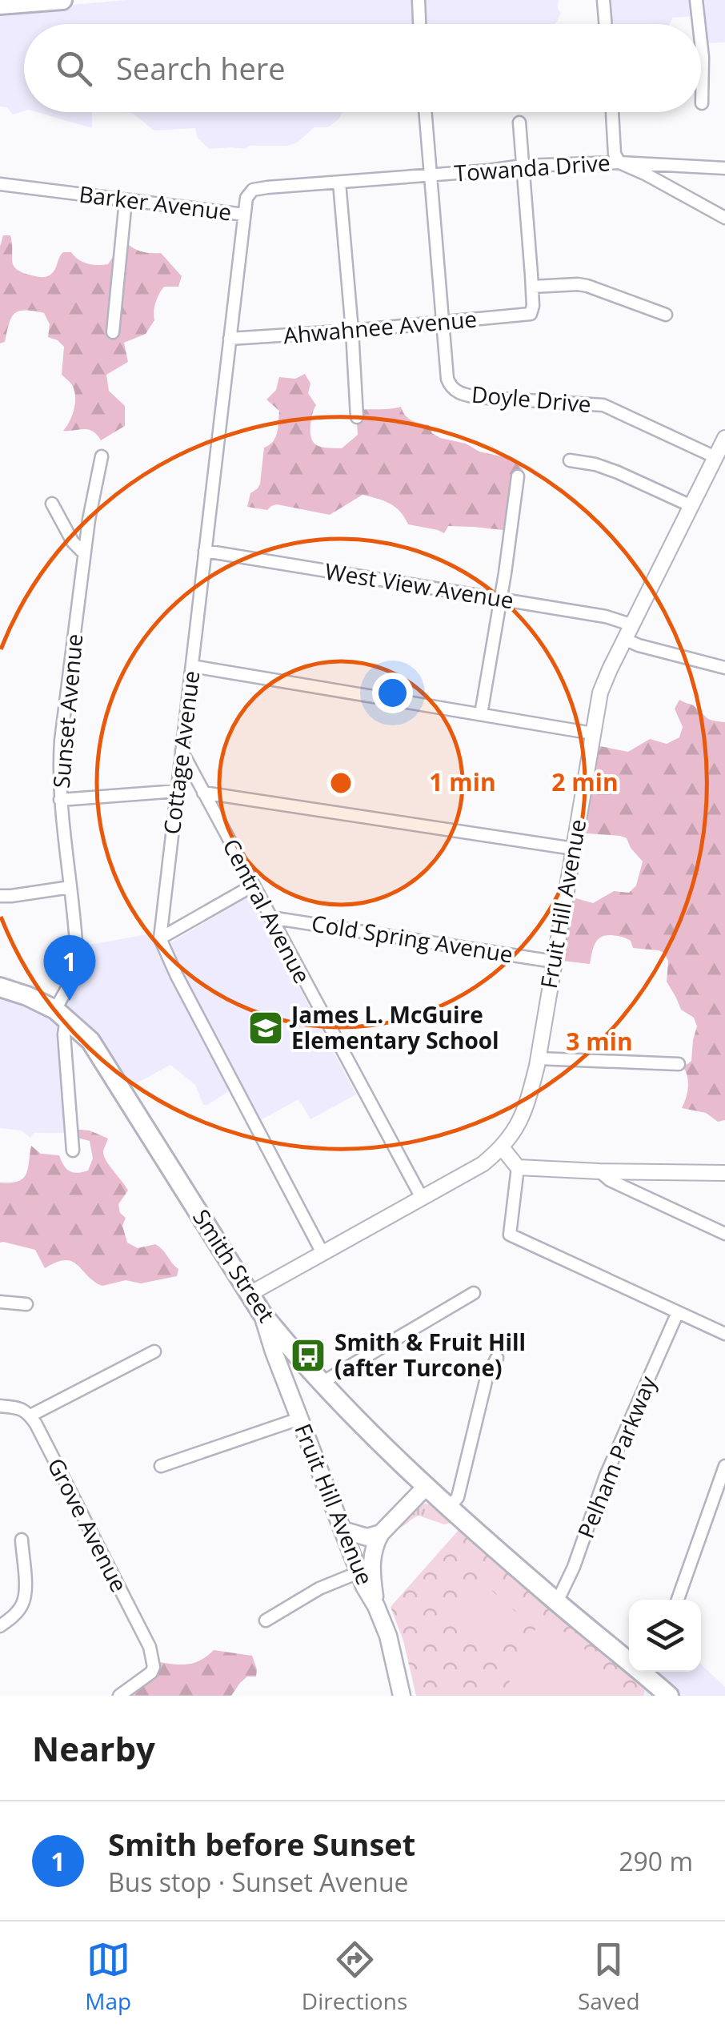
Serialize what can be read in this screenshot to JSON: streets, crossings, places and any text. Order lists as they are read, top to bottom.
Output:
{
  "streets": {
    "main road": ["Fruit Hill Avenue", "Smith Street"],
    "street": [
      "Towanda Drive",
      "Barker Avenue",
      "Ahwahnee Avenue",
      "Doyle Drive",
      "West View Avenue",
      "Sunset Avenue",
      "Cottage Avenue",
      "Central Avenue",
      "Cold Spring Avenue",
      "Pelham Parkway",
      "Grove Avenue"
    ]
  },
  "crossings": [
    ["Towanda Drive", "Barker Avenue"],
    ["Towanda Drive", "Doyle Drive"],
    ["Barker Avenue", "Cottage Avenue"],
    ["Ahwahnee Avenue", "Doyle Drive"],
    ["Ahwahnee Avenue", "Cottage Avenue"],
    ["Doyle Drive", "Fruit Hill Avenue"],
    ["West View Avenue", "Cottage Avenue"],
    ["West View Avenue", "Fruit Hill Avenue"],
    ["Sunset Avenue", "Smith Street"],
    ["Cottage Avenue", "Central Avenue"],
    ["Fruit Hill Avenue", "Central Avenue"],
    ["Fruit Hill Avenue", "Cold Spring Avenue"],
    ["Fruit Hill Avenue", "Smith Street"],
    ["Central Avenue", "Cold Spring Avenue"],
    ["Smith Street", "Pelham Parkway"]
  ],
  "places": {
    "school or university": ["James L. McGuire Elementary School"],
    "bus stop": ["Smith & Fruit Hill (after Turcone)"]
  },
  "page": {
    "search": "Search here",
    "pins": "1",
    "heading": "Nearby",
    "list": [
      {
        "mark": "1",
        "name": "Smith before Sunset",
        "note": "Bus stop · Sunset Avenue",
        "value": "290 m"
      }
    ],
    "nav": ["Map", "Directions", "Saved"]
  },
  "rings": ["1 min", "2 min", "3 min"]
}
